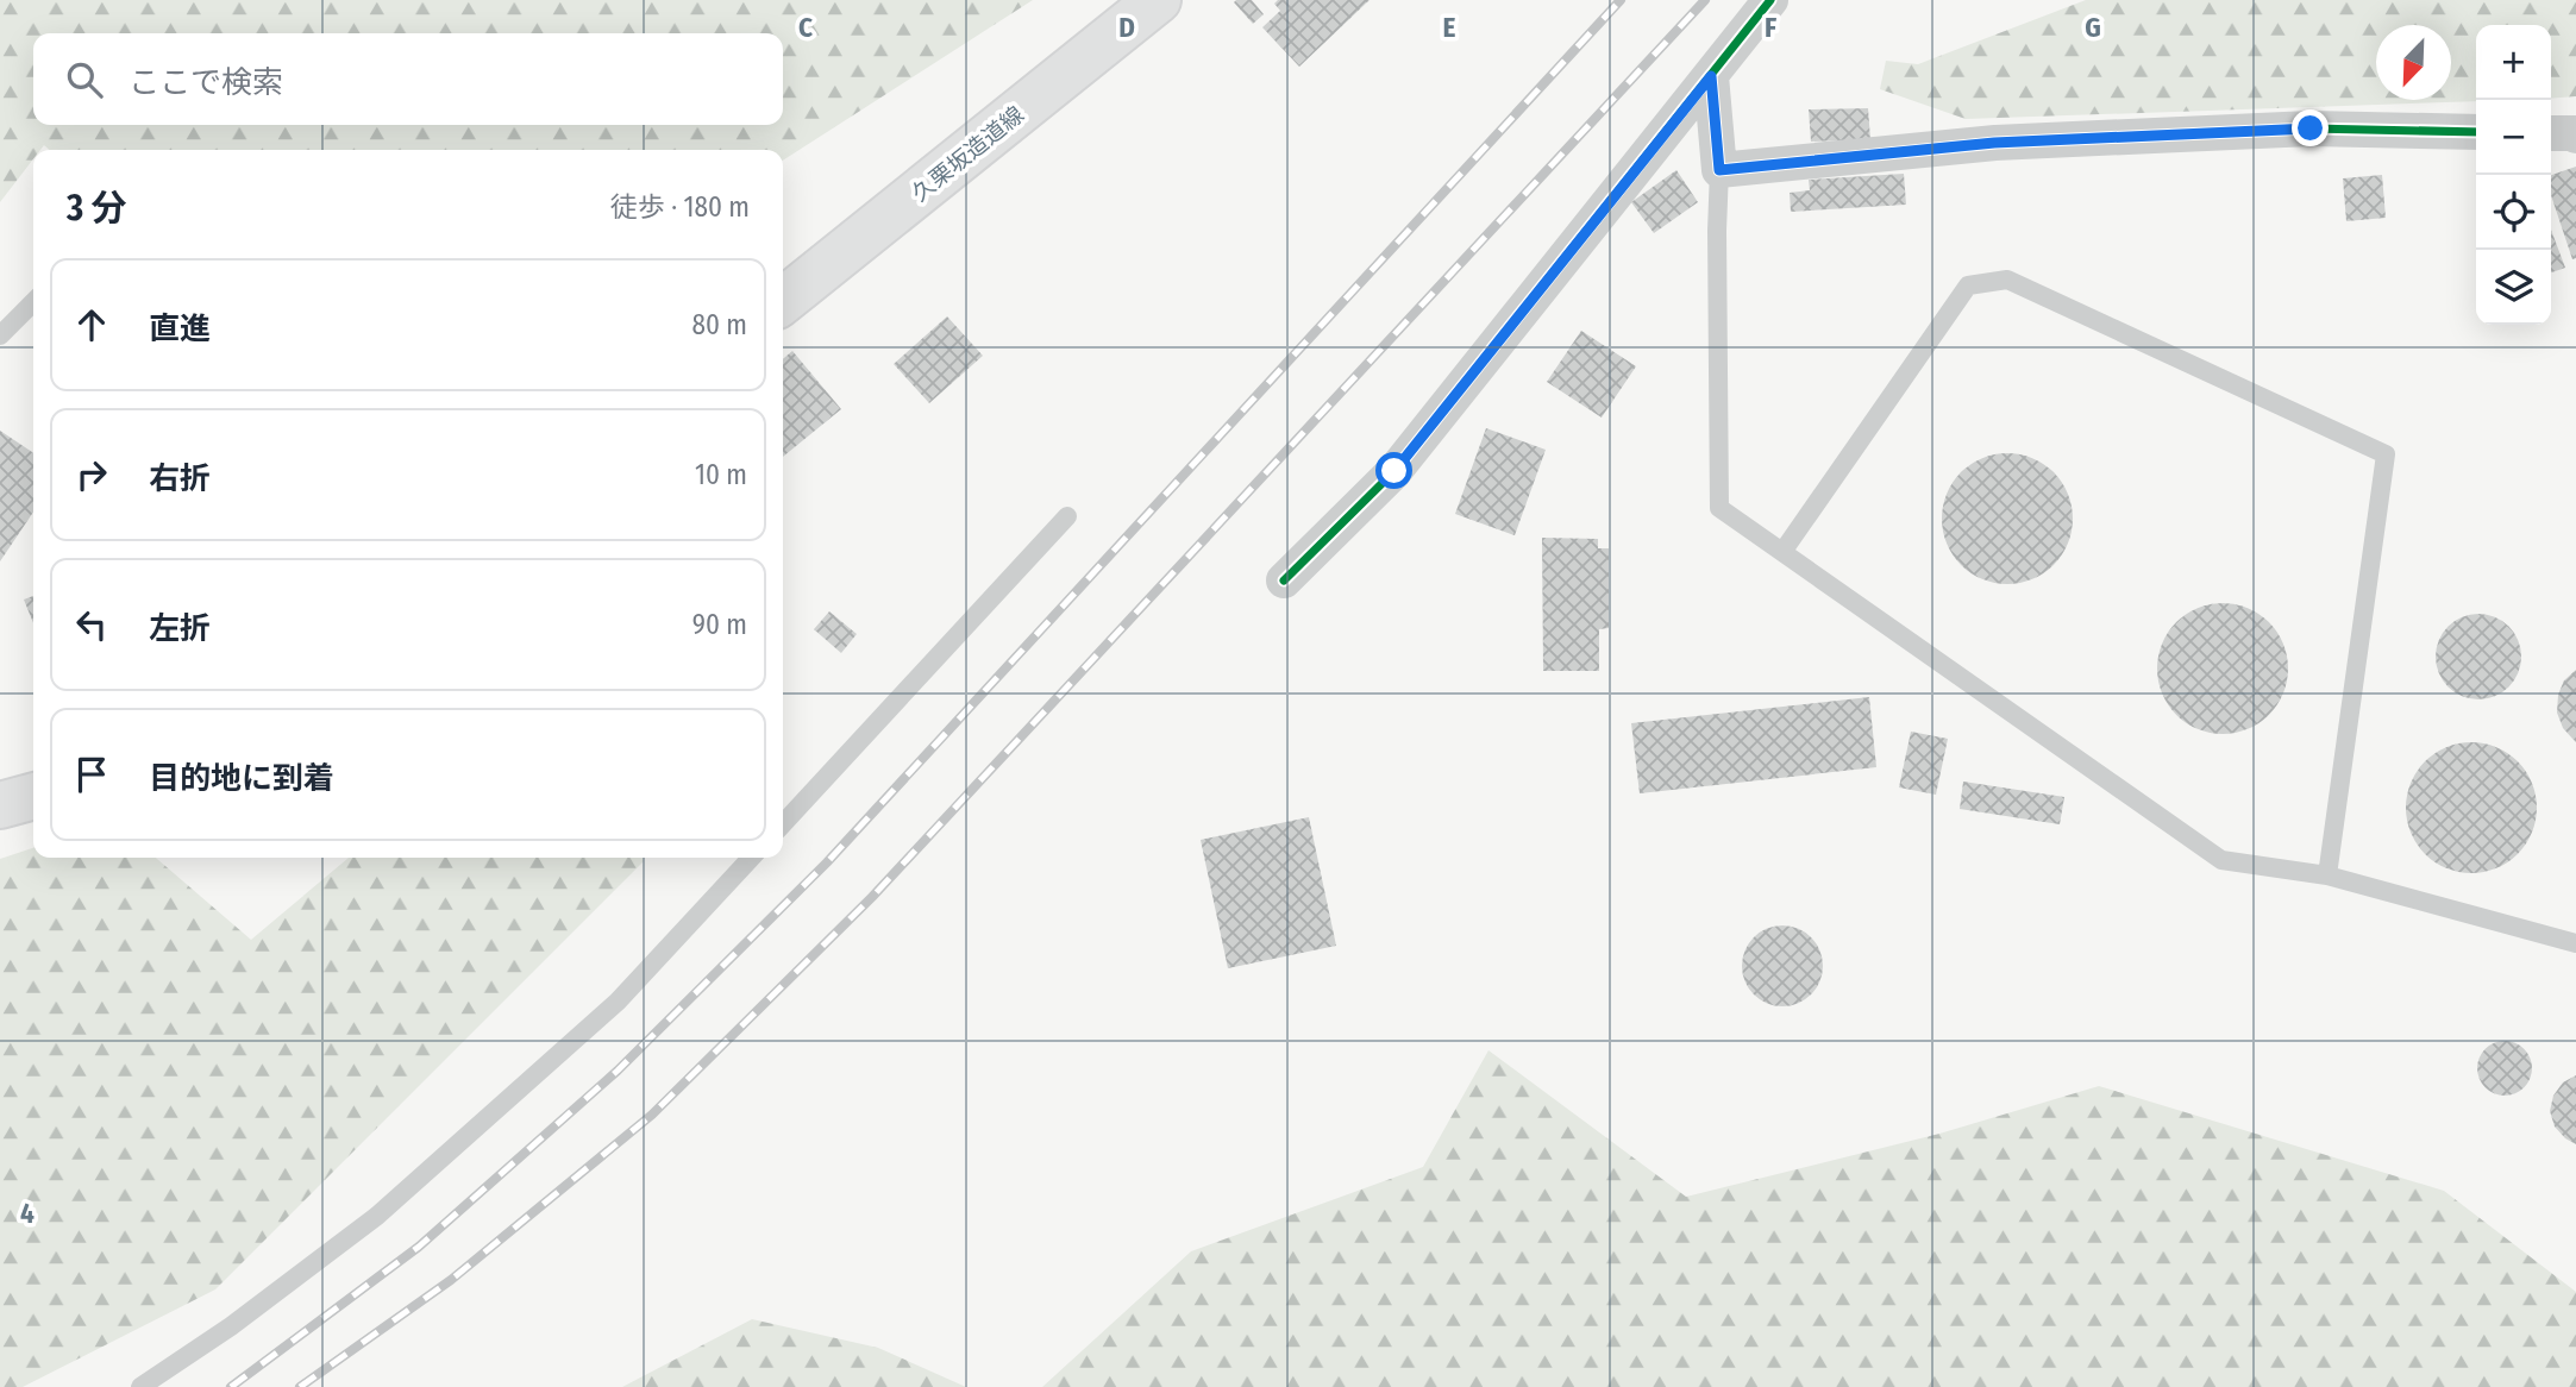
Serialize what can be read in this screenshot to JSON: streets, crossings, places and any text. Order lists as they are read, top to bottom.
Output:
{
  "streets": {
    "main road": ["久栗坂造道線"]
  },
  "north": "bottom left",
  "page": {
    "map_buttons": ["+", "−"],
    "search": "ここで検索",
    "heading": ["3 分", "徒歩 · 180 m"],
    "list": [
      ["直進", "80 m"],
      ["右折", "10 m"],
      ["左折", "90 m"],
      "目的地に到着"
    ]
  },
  "grid": {
    "columns": [
      "C",
      "D",
      "E",
      "F",
      "G"
    ],
    "rows": ["4"]
  }
}
